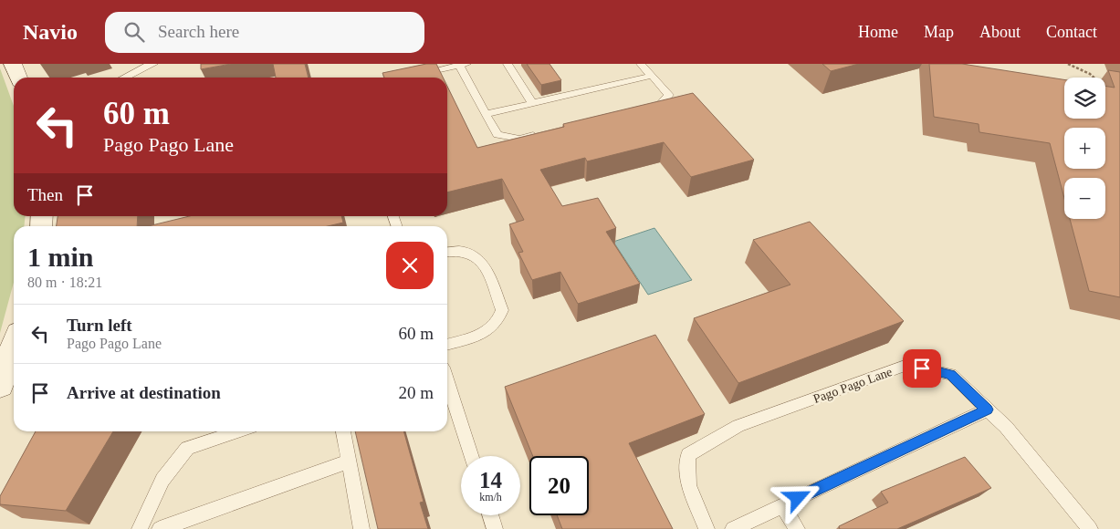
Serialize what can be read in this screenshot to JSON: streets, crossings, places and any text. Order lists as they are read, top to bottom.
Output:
{
  "streets": {
    "lane": ["Pago Pago Lane"]
  },
  "page": {
    "header": "Navio",
    "search": "Search here",
    "nav": [
      "Home",
      "Map",
      "About",
      "Contact"
    ],
    "map_buttons": ["+", "−"],
    "turn": ["60 m", "Pago Pago Lane"],
    "then": "Then",
    "heading": ["1 min", "80 m · 18:21"],
    "list": [
      {
        "name": "Turn left",
        "note": "Pago Pago Lane",
        "value": "60 m"
      },
      {
        "name": "Arrive at destination",
        "value": "20 m"
      }
    ],
    "speed": "14 km/h",
    "limit": "20"
  }
}
